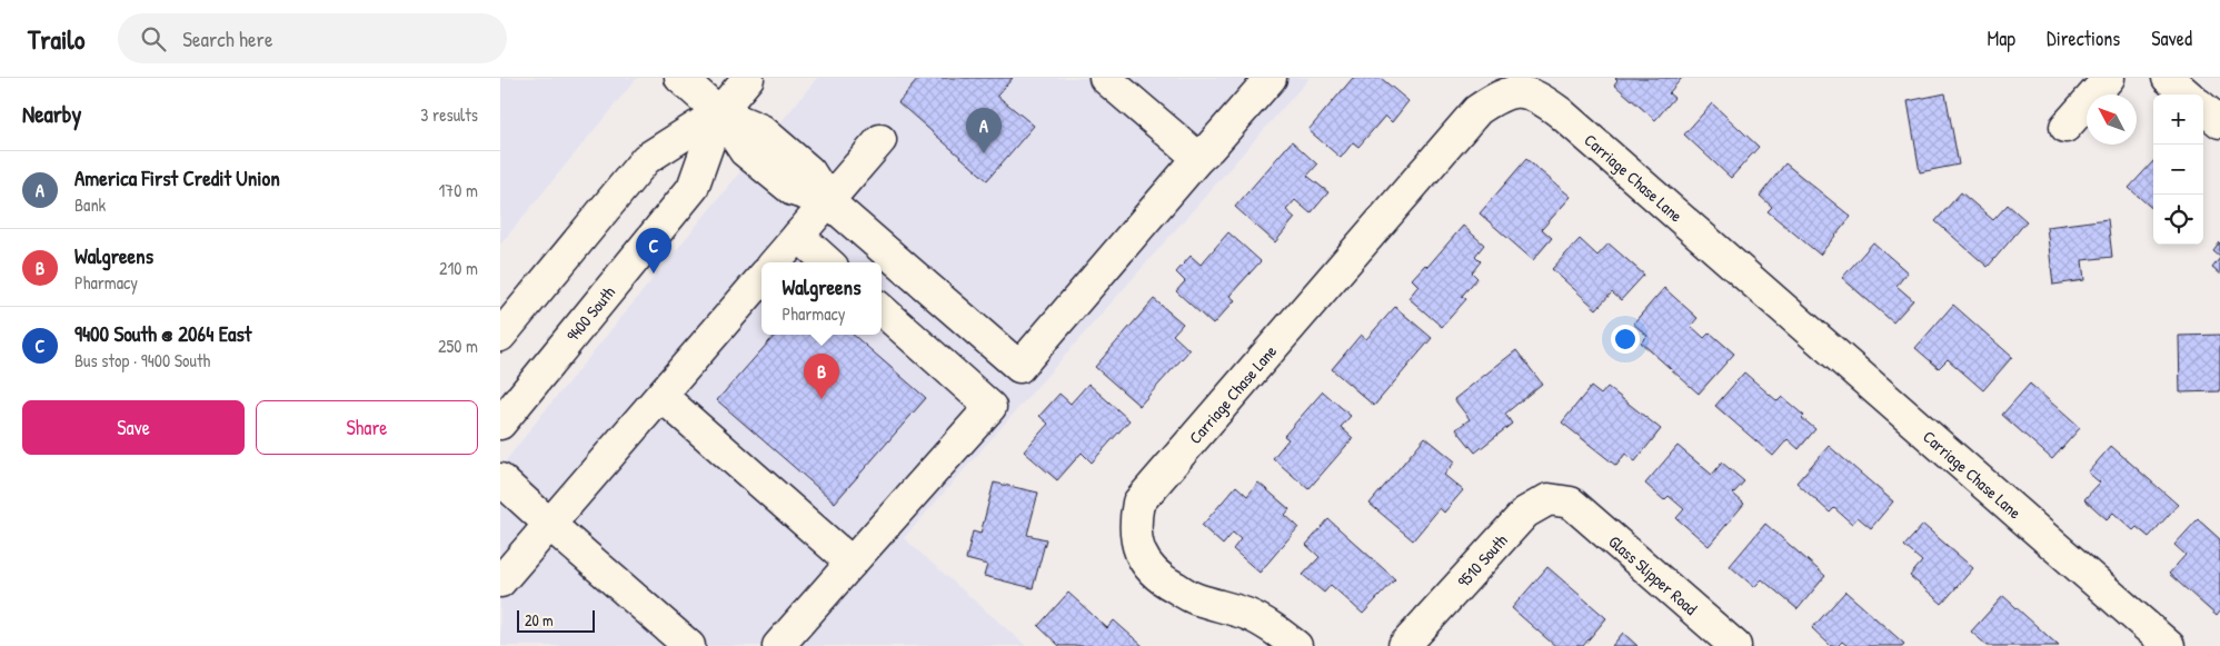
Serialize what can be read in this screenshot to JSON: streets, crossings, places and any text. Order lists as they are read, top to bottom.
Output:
{
  "streets": {
    "street": [
      "Carriage Chase Lane",
      "9400 South",
      "9510 South",
      "Glass Slipper Road"
    ]
  },
  "crossings": [
    ["9510 South", "Glass Slipper Road"]
  ],
  "scale_bar": "20 m",
  "north": "top left",
  "page": {
    "header": "Trailo",
    "search": "Search here",
    "nav": ["Map", "Directions", "Saved"],
    "heading": ["Nearby", "3 results"],
    "map_buttons": ["+", "−"],
    "pins": ["A", "C", "B"],
    "list": [
      {
        "mark": "A",
        "name": "America First Credit Union",
        "note": "Bank",
        "value": "170 m"
      },
      {
        "mark": "B",
        "name": "Walgreens",
        "note": "Pharmacy",
        "value": "210 m"
      },
      {
        "mark": "C",
        "name": "9400 South @ 2064 East",
        "note": "Bus stop · 9400 South",
        "value": "250 m"
      }
    ],
    "popup": ["Walgreens", "Pharmacy"],
    "buttons": ["Save", "Share"],
    "scale": "20 m"
  }
}
